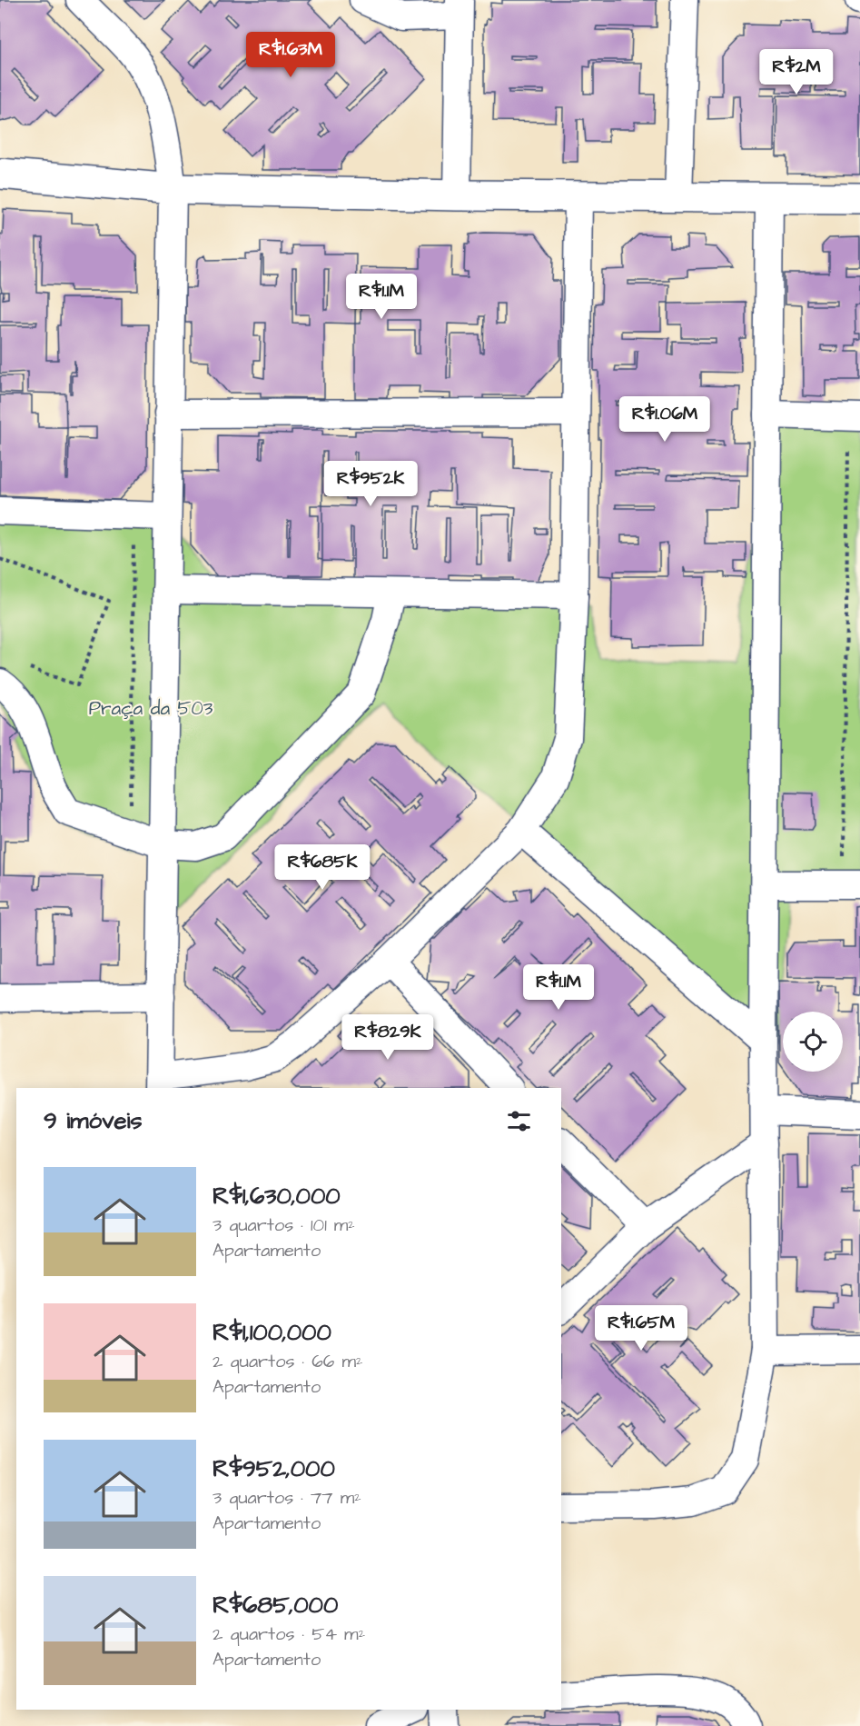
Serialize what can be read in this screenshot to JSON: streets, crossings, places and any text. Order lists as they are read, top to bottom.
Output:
{
  "parks": ["Praça da 503"],
  "page": {
    "price": [
      "R$1.63M",
      "R$2M",
      "R$1.1M",
      "R$1.06M",
      "R$952K",
      "R$685K",
      "R$1.1M",
      "R$829K",
      "R$1.65M"
    ],
    "heading": "9 imóveis",
    "list": [
      {
        "name": "R$1,630,000",
        "note": "3 quartos · 101 m² · Apartamento"
      },
      {
        "name": "R$1,100,000",
        "note": "2 quartos · 66 m² · Apartamento"
      },
      {
        "name": "R$952,000",
        "note": "3 quartos · 77 m² · Apartamento"
      },
      {
        "name": "R$685,000",
        "note": "2 quartos · 54 m² · Apartamento"
      }
    ]
  }
}
